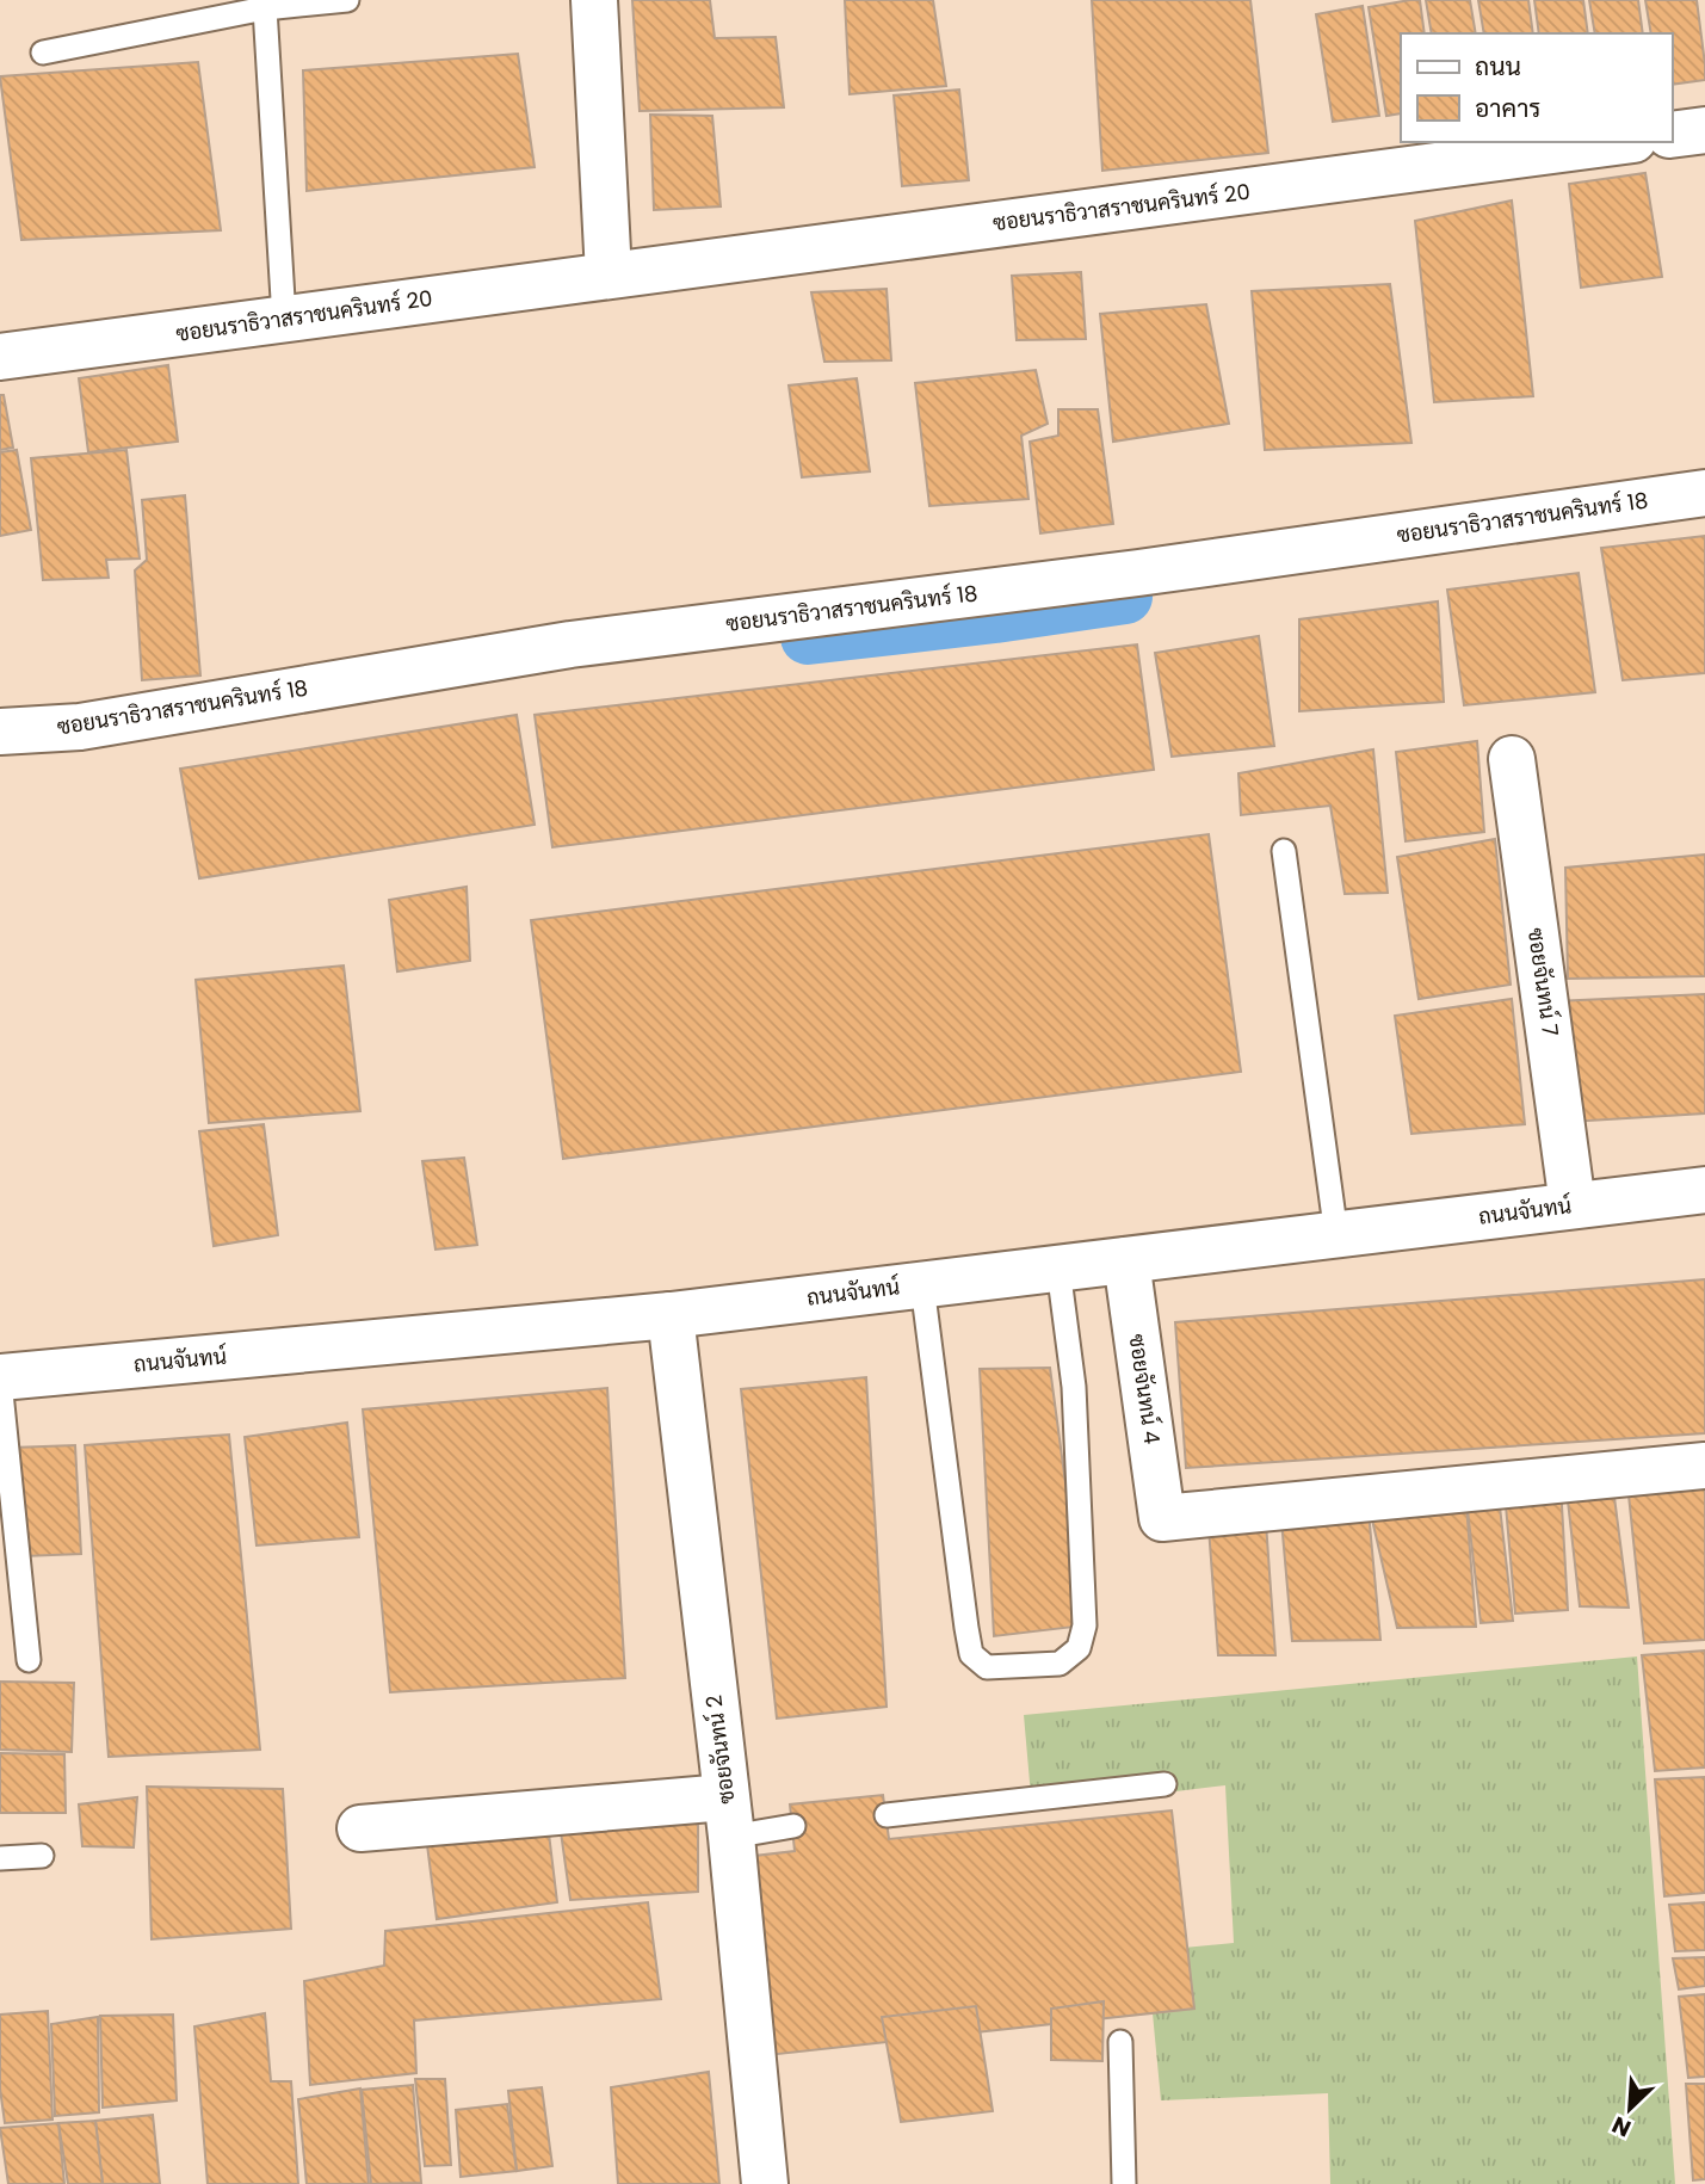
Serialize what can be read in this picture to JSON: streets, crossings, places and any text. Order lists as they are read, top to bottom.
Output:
{
  "streets": {
    "street": [
      "ซอยนราธิวาสราชนครินทร์ 20",
      "ซอยนราธิวาสราชนครินทร์ 18",
      "ซอยจันทน์ 7",
      "ถนนจันทน์",
      "ซอยจันทน์ 4",
      "ซอยจันทน์ 2"
    ]
  },
  "crossings": [
    ["ซอยจันทน์ 7", "ถนนจันทน์"],
    ["ถนนจันทน์", "ซอยจันทน์ 4"],
    ["ถนนจันทน์", "ซอยจันทน์ 2"]
  ],
  "legend": ["ถนน", "อาคาร"],
  "north": "bottom left"
}
